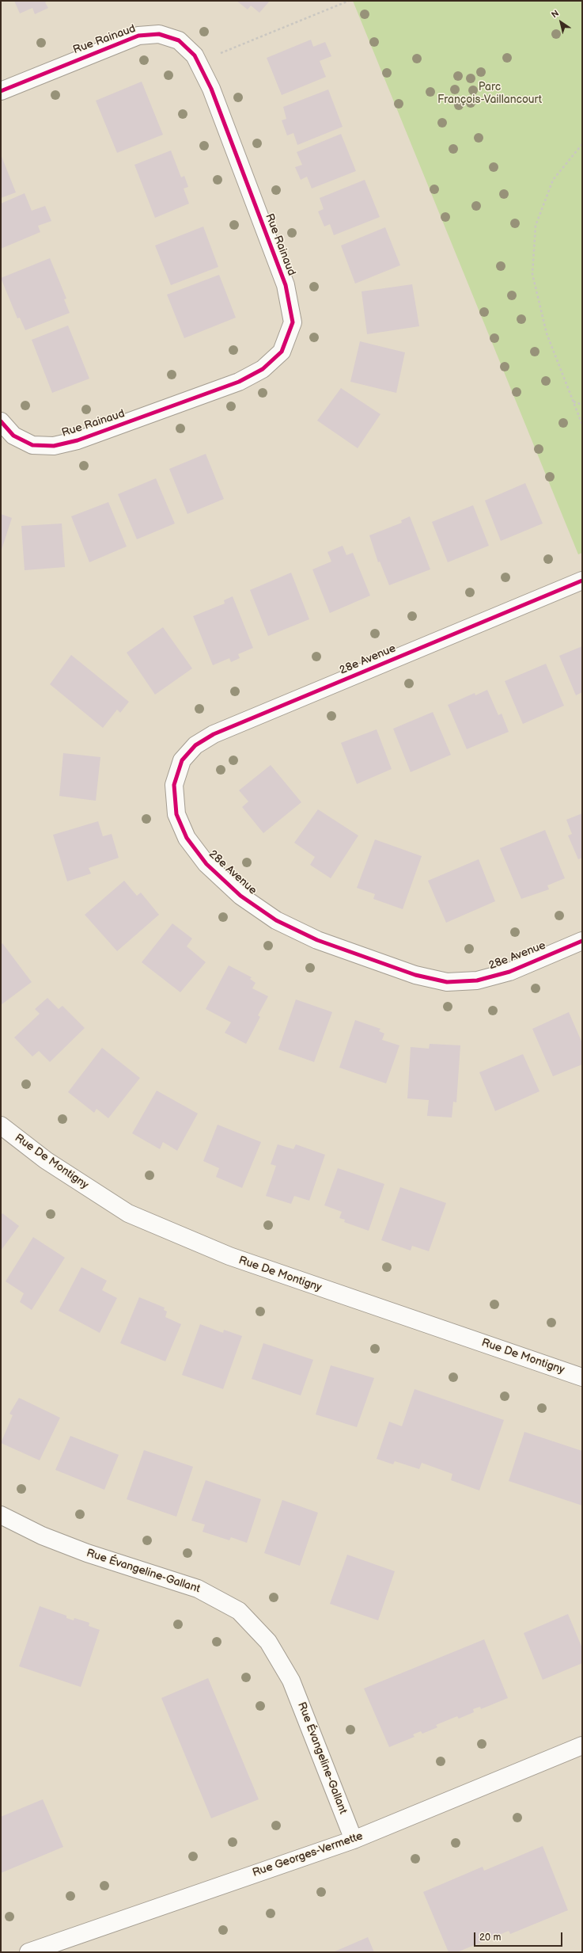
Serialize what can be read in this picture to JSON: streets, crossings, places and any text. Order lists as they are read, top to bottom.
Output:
{
  "streets": {
    "street": [
      "Rue Rainaud",
      "28e Avenue",
      "Rue De Montigny",
      "Rue Évangeline-Gallant",
      "Rue Georges-Vermette"
    ]
  },
  "crossings": [
    ["Rue Évangeline-Gallant", "Rue Georges-Vermette"]
  ],
  "parks": ["Parc François-Vaillancourt"],
  "scale_bar": "20 m",
  "north": "top left"
}
